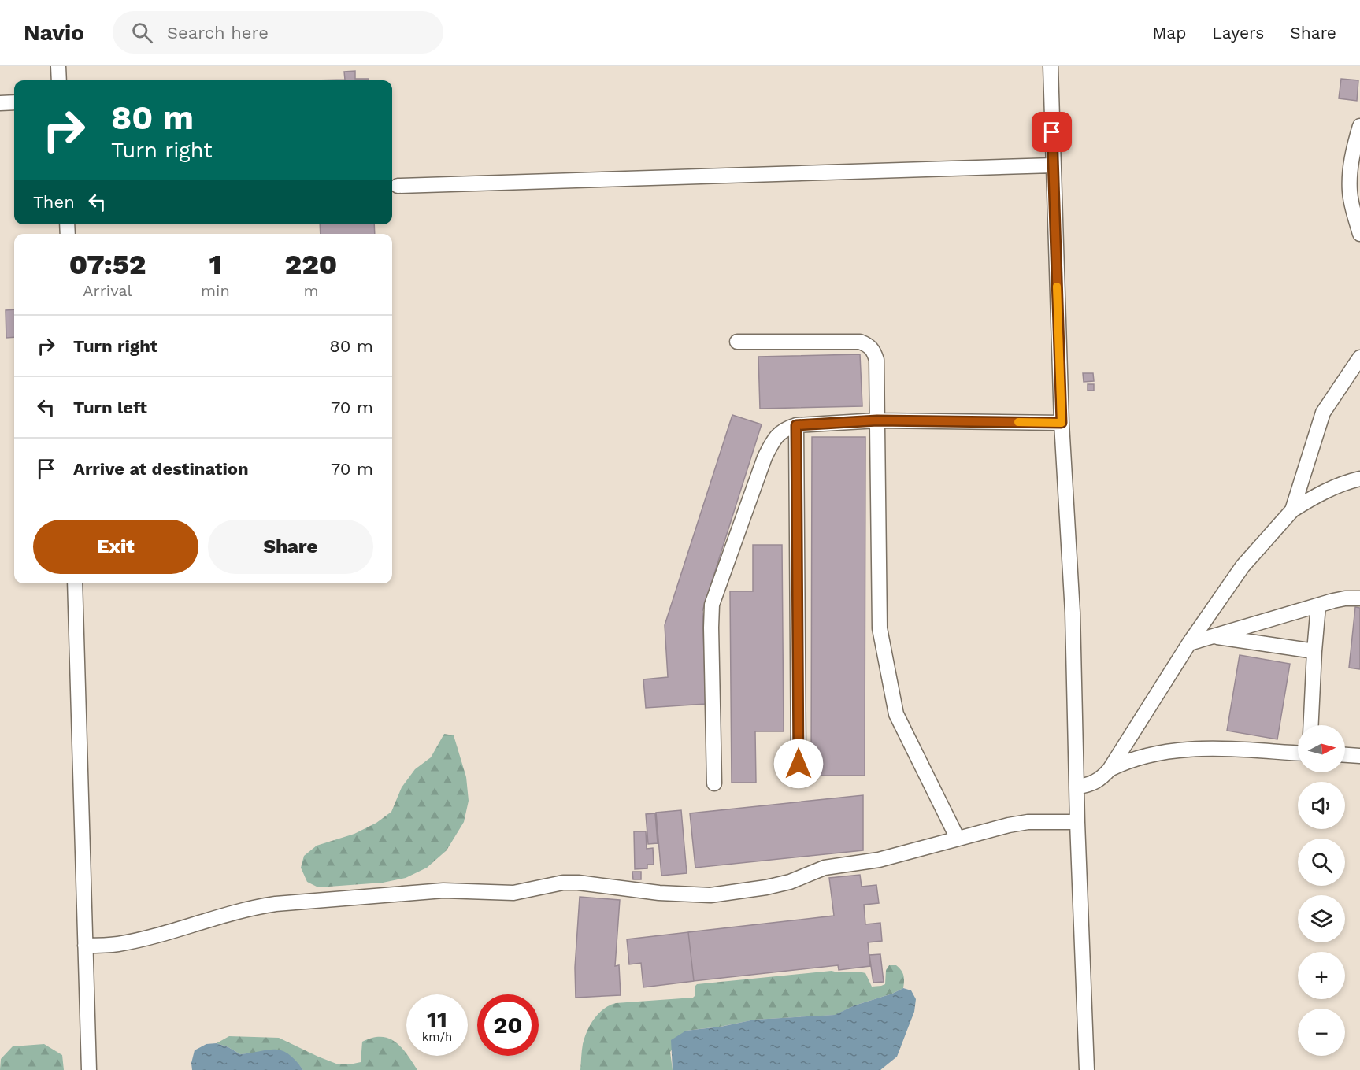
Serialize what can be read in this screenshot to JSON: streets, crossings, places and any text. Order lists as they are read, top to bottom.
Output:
{
  "north": "right",
  "page": {
    "header": "Navio",
    "search": "Search here",
    "nav": ["Map", "Layers", "Share"],
    "turn": ["80 m", "Turn right"],
    "then": "Then",
    "eta": [
      "07:52",
      "Arrival",
      "1",
      "min",
      "220",
      "m"
    ],
    "list": [
      {
        "name": "Turn right",
        "value": "80 m"
      },
      {
        "name": "Turn left",
        "value": "70 m"
      },
      {
        "name": "Arrive at destination",
        "value": "70 m"
      }
    ],
    "buttons": ["Exit", "Share"],
    "map_buttons": ["+", "−"],
    "speed": "11 km/h",
    "limit": "20"
  }
}
